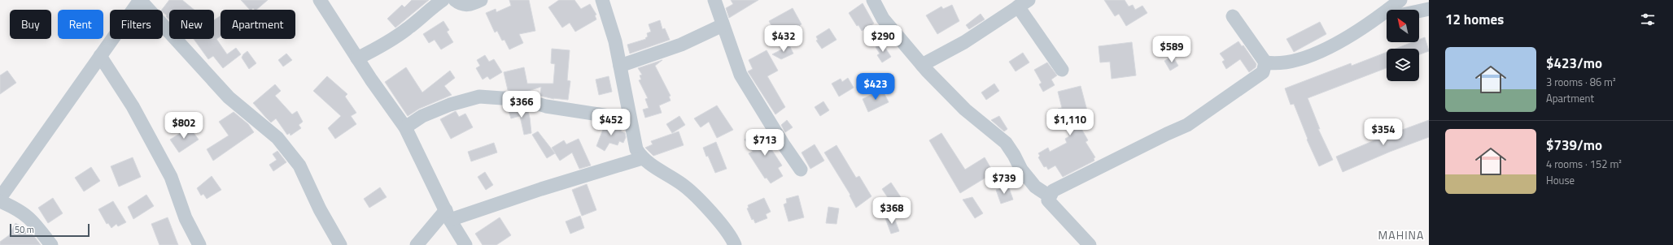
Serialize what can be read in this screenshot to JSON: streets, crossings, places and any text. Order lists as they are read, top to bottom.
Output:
{
  "districts": ["MAHINA"],
  "scale_bar": "50 m",
  "north": "top left",
  "page": {
    "heading": "12 homes",
    "chip": [
      "Buy",
      "Rent",
      "Filters",
      "New",
      "Apartment"
    ],
    "price": [
      "$432",
      "$290",
      "$589",
      "$423",
      "$366",
      "$452",
      "$1,110",
      "$802",
      "$354",
      "$713",
      "$739",
      "$368"
    ],
    "list": [
      {
        "name": "$423/mo",
        "note": "3 rooms · 86 m² · Apartment"
      },
      {
        "name": "$739/mo",
        "note": "4 rooms · 152 m² · House"
      }
    ],
    "scale": "50 m"
  }
}
